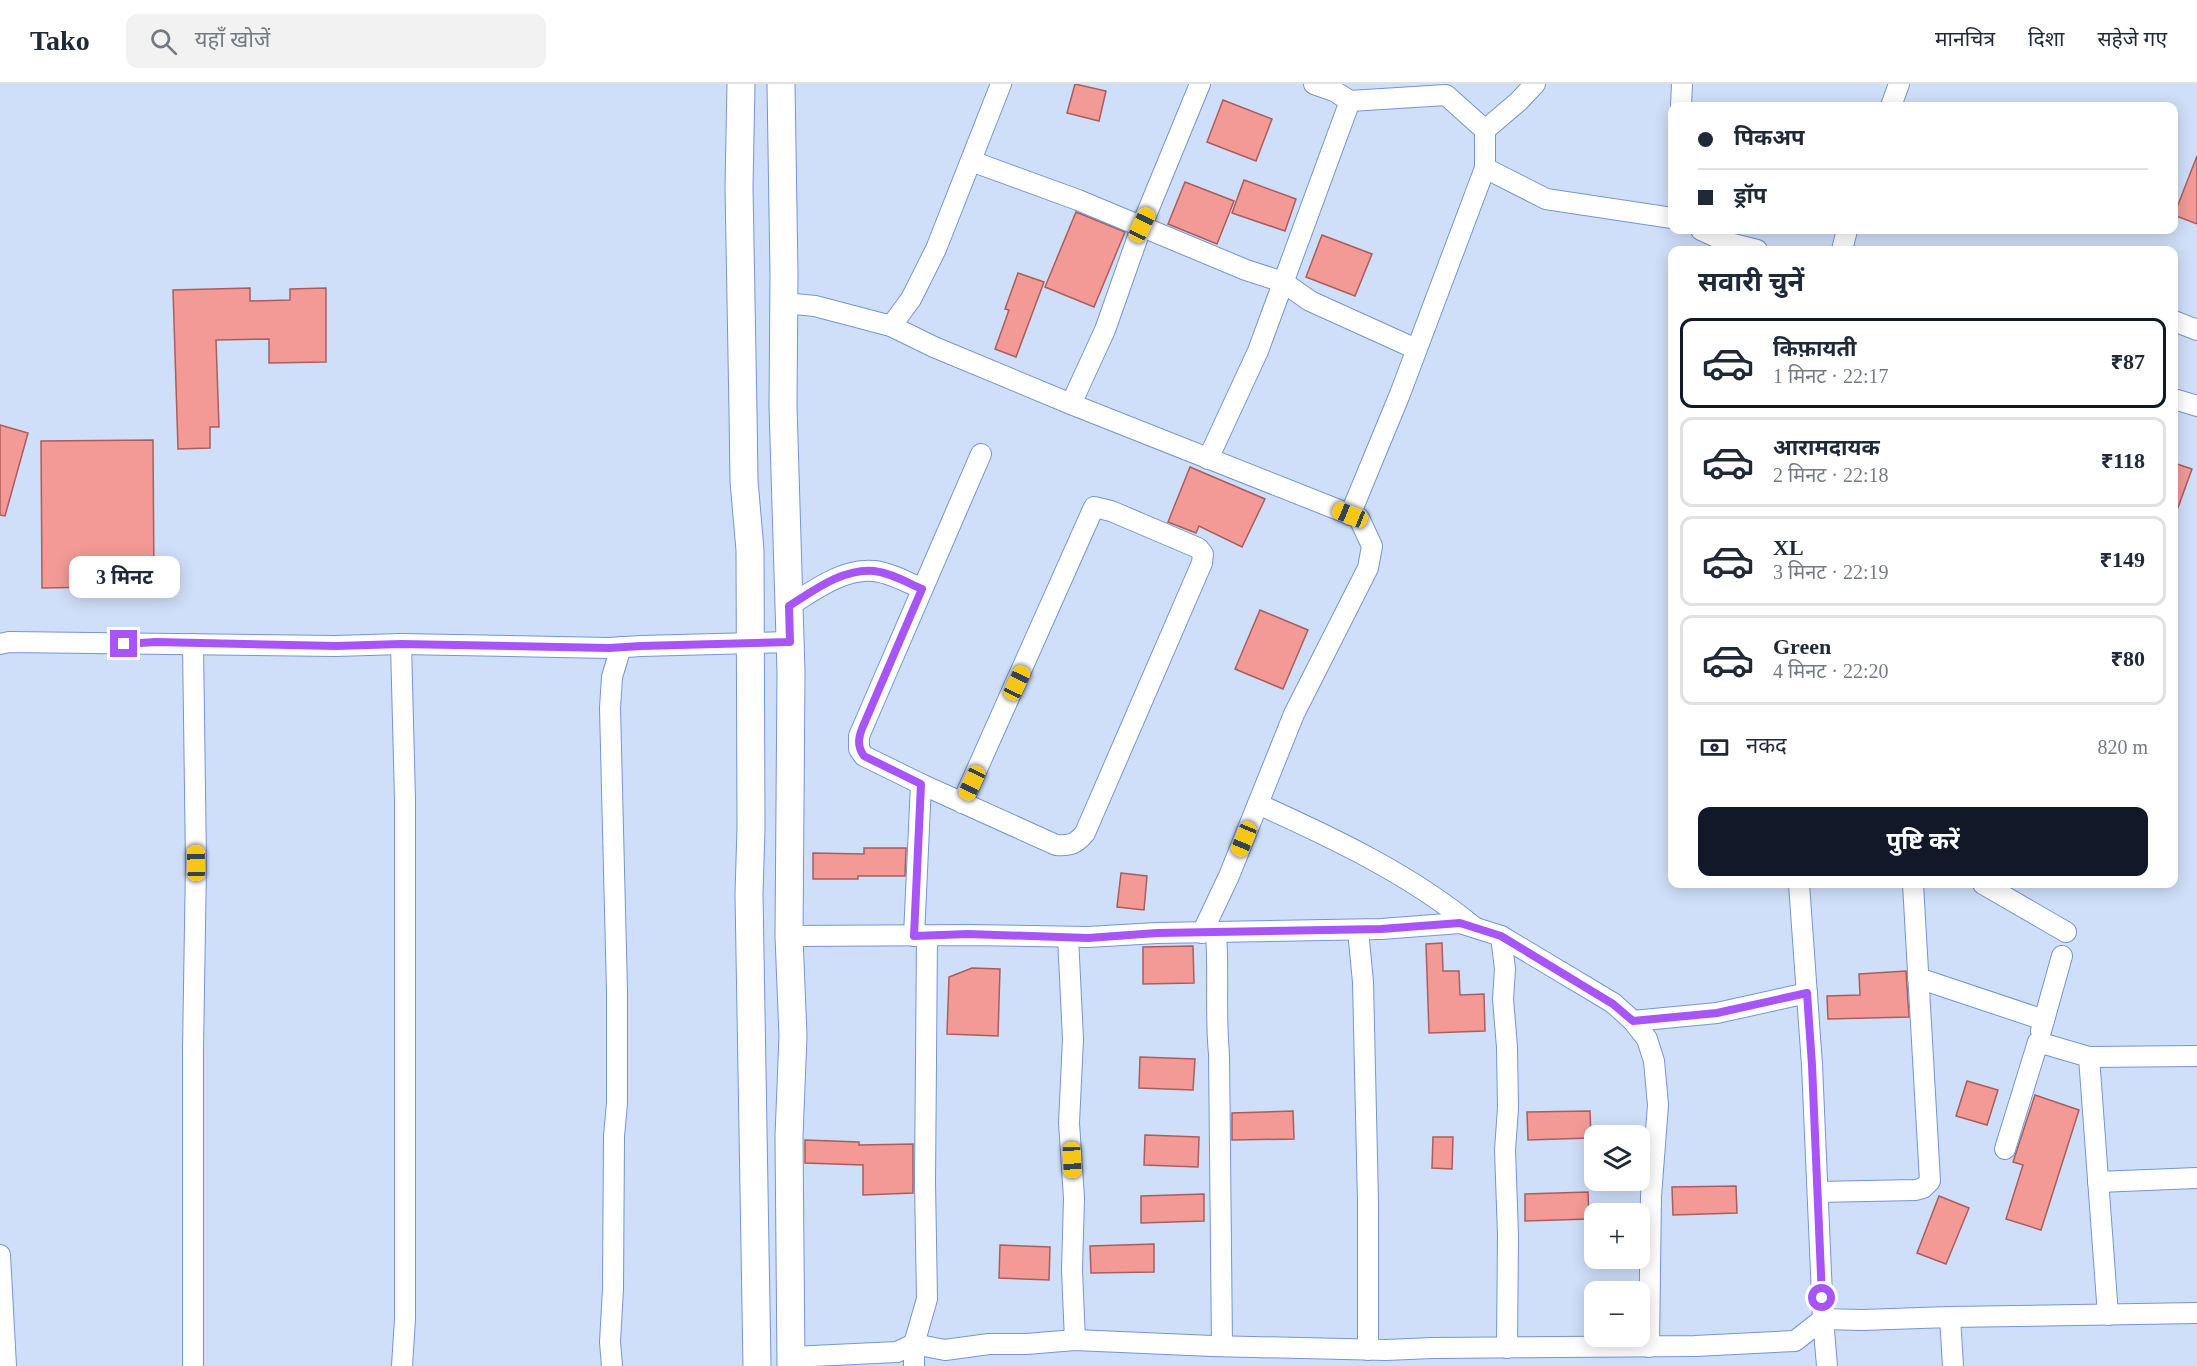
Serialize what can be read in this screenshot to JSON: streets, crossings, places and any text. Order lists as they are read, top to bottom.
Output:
{
  "page": {
    "header": "Tako",
    "search": "यहाँ खोजें",
    "nav": ["मानचित्र", "दिशा", "सहेजे गए"],
    "banner": ["पिकअप", "ड्रॉप"],
    "heading": "सवारी चुनें",
    "list": [
      {
        "name": "किफ़ायती",
        "note": "1 मिनट · 22:17",
        "value": "₹87"
      },
      {
        "name": "आरामदायक",
        "note": "2 मिनट · 22:18",
        "value": "₹118"
      },
      {
        "name": "XL",
        "note": "3 मिनट · 22:19",
        "value": "₹149"
      },
      {
        "name": "Green",
        "note": "4 मिनट · 22:20",
        "value": "₹80"
      }
    ],
    "bubble": "3 मिनट",
    "pay": ["नकद", "820 m"],
    "buttons": "पुष्टि करें",
    "map_buttons": ["+", "−"]
  }
}
